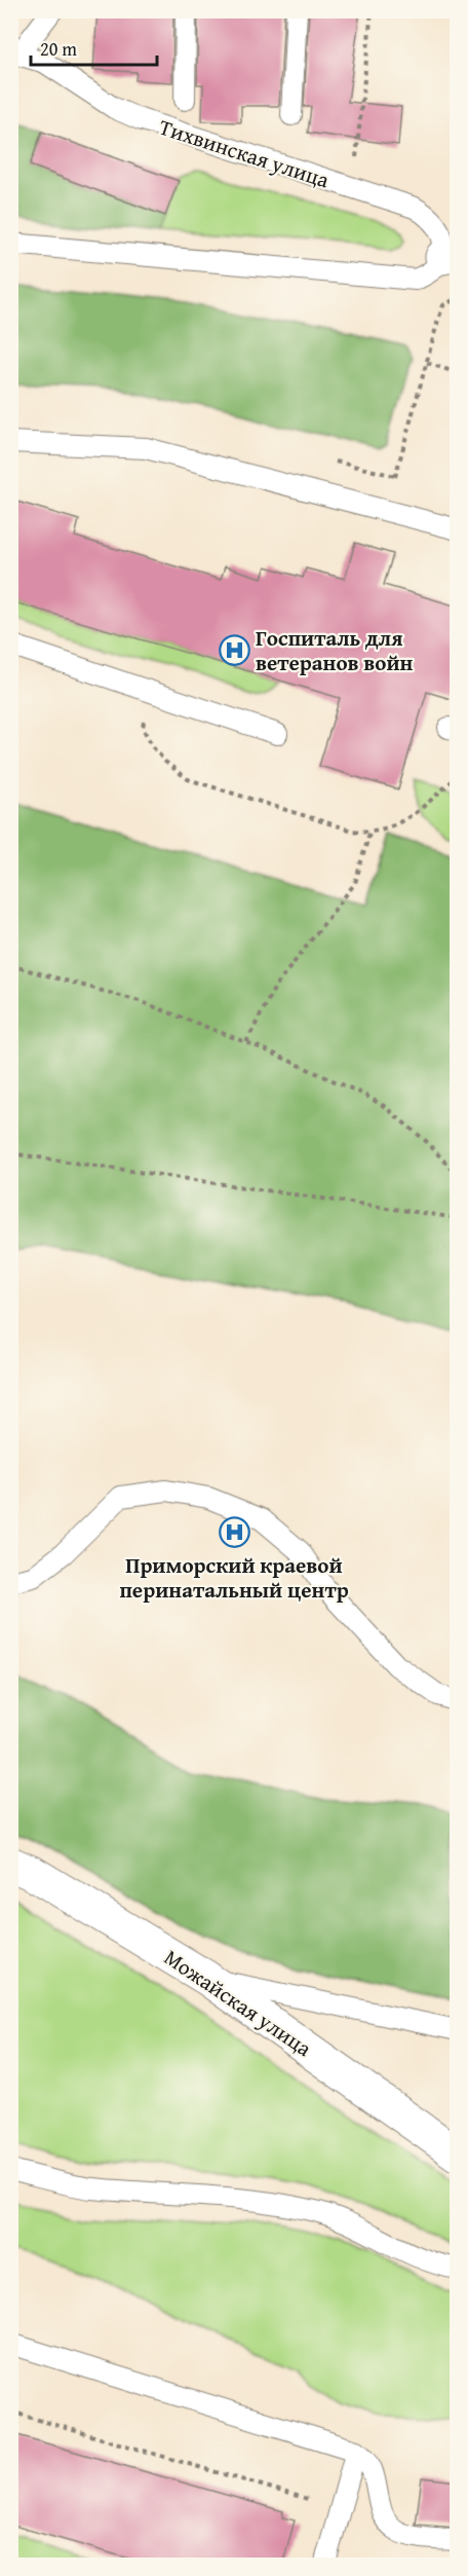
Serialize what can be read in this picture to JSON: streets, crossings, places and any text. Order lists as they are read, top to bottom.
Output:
{
  "streets": {
    "main road": ["Можайская улица"],
    "lane": ["Тихвинская улица"]
  },
  "places": {
    "hospital": ["Госпиталь для ветеранов войн", "Приморский краевой перинатальный центр"]
  },
  "scale_bar": "20 m"
}
